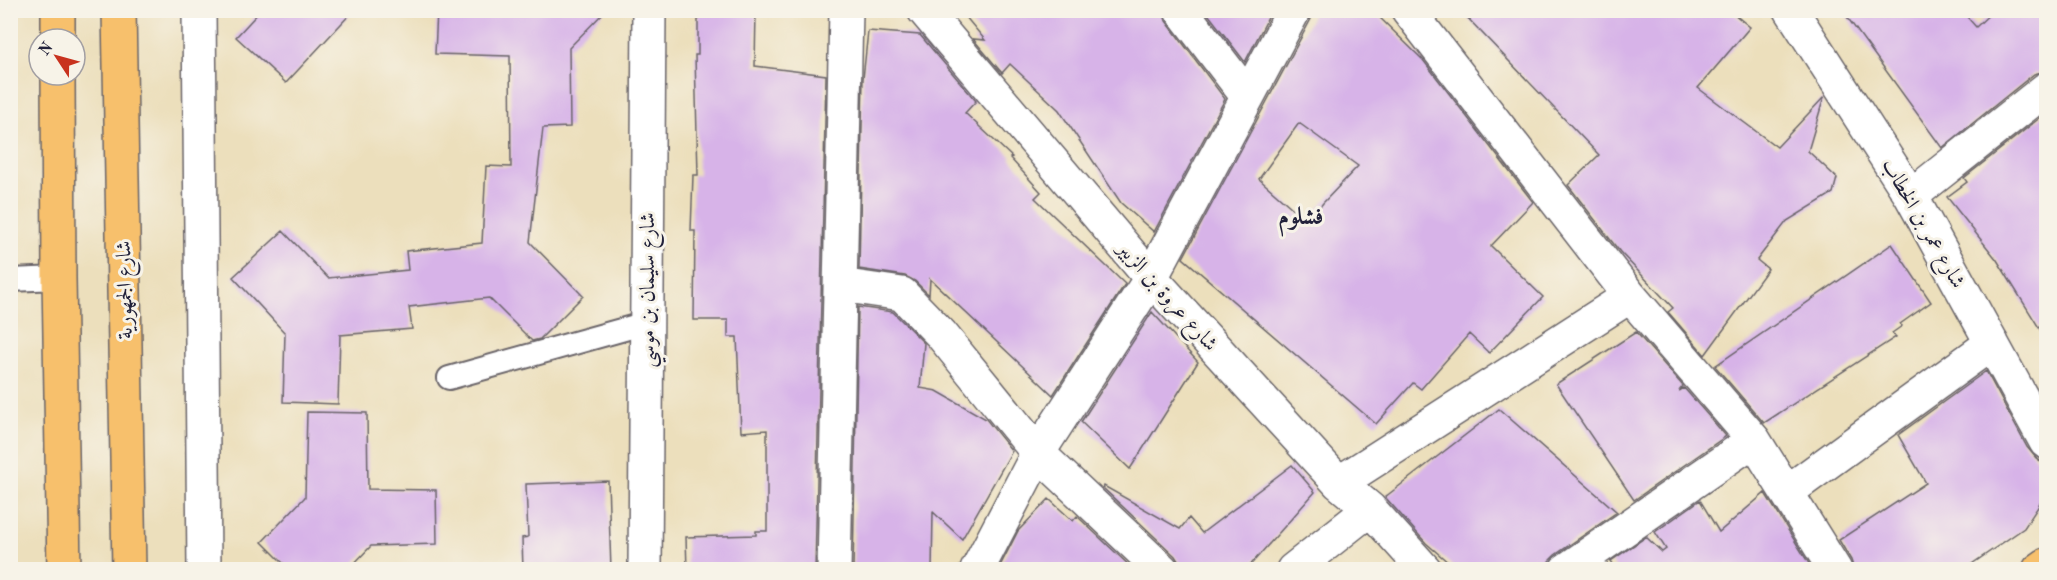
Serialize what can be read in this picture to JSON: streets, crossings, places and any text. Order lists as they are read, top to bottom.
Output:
{
  "streets": {
    "main road": ["شارع الجمهورية"],
    "street": ["شارع عمر بن الخطاب", "شارع سليمان بن موسي", "شارع عروة بن الزبير"]
  },
  "districts": ["فشلوم"],
  "north": "top left"
}
